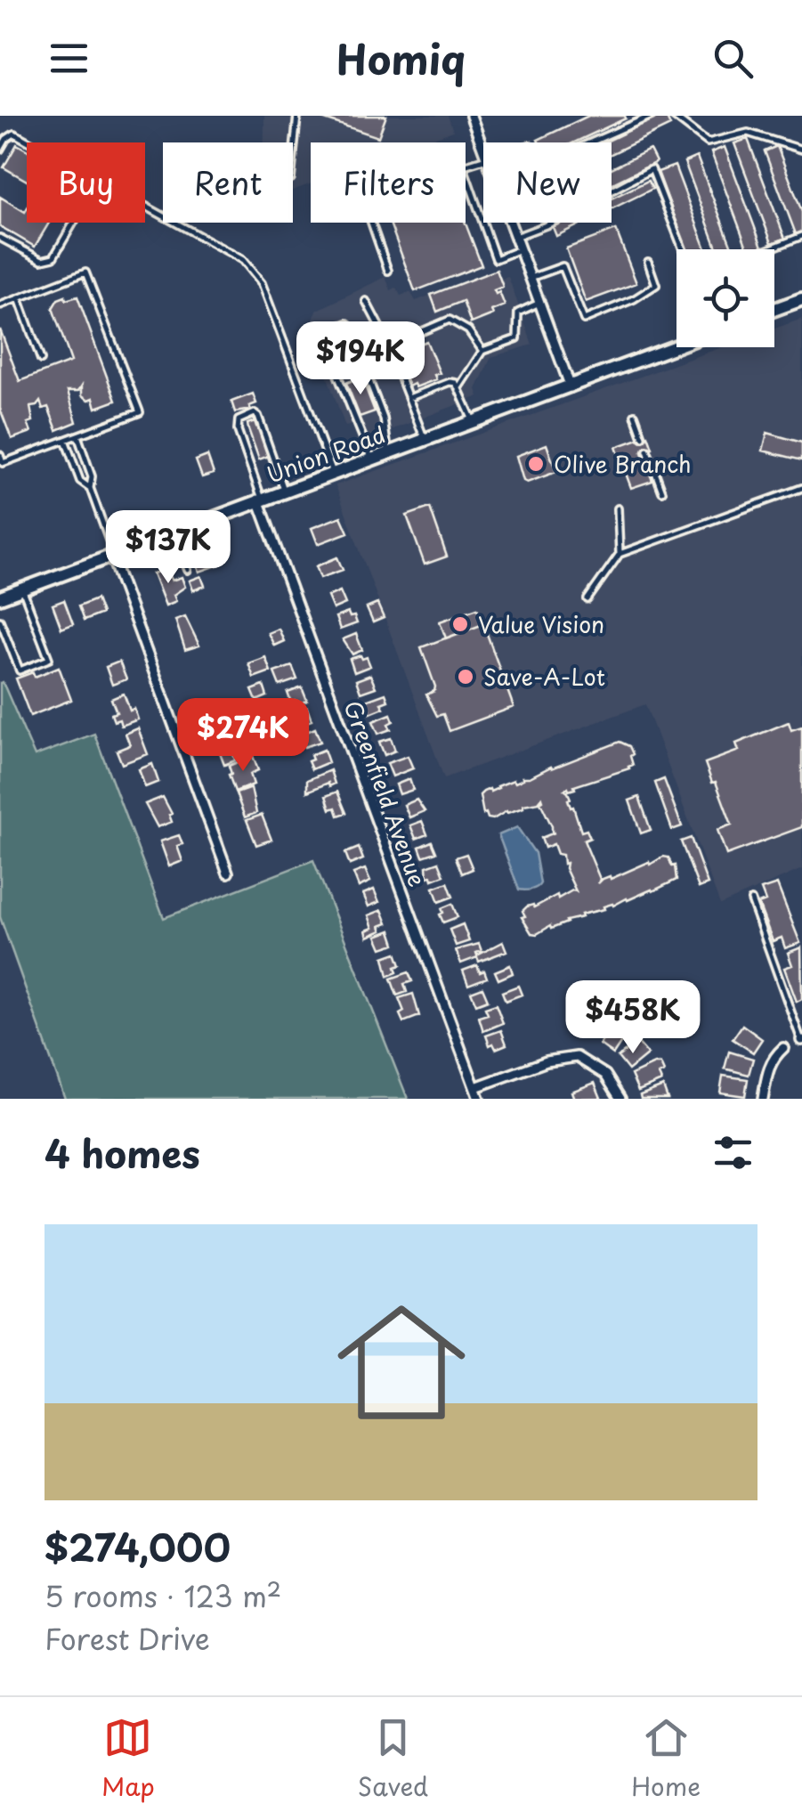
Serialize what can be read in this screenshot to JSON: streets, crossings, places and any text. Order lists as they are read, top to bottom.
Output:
{
  "streets": {
    "main road": ["Union Road"],
    "street": ["Greenfield Avenue"]
  },
  "crossings": [
    ["Union Road", "Greenfield Avenue"]
  ],
  "places": ["Olive Branch", "Value Vision", "Save-A-Lot"],
  "page": {
    "header": "Homiq",
    "chip": [
      "Buy",
      "Rent",
      "Filters",
      "New"
    ],
    "price": [
      "$194K",
      "$137K",
      "$274K",
      "$458K"
    ],
    "heading": "4 homes",
    "list": [
      {
        "name": "$274,000",
        "note": "5 rooms · 123 m² · Forest Drive"
      }
    ],
    "tabs": ["Map", "Saved", "Home"]
  }
}
